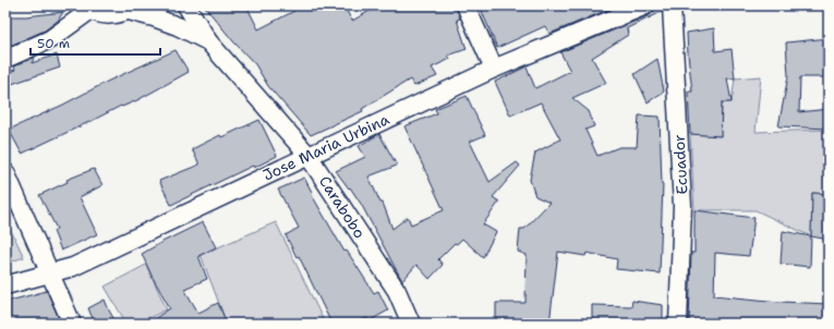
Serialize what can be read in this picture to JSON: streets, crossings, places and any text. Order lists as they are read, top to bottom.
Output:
{
  "streets": {
    "street": ["Jose Maria Urbina", "Ecuador", "Carabobo"]
  },
  "crossings": [
    ["Jose Maria Urbina", "Carabobo"]
  ],
  "scale_bar": "50 m"
}
